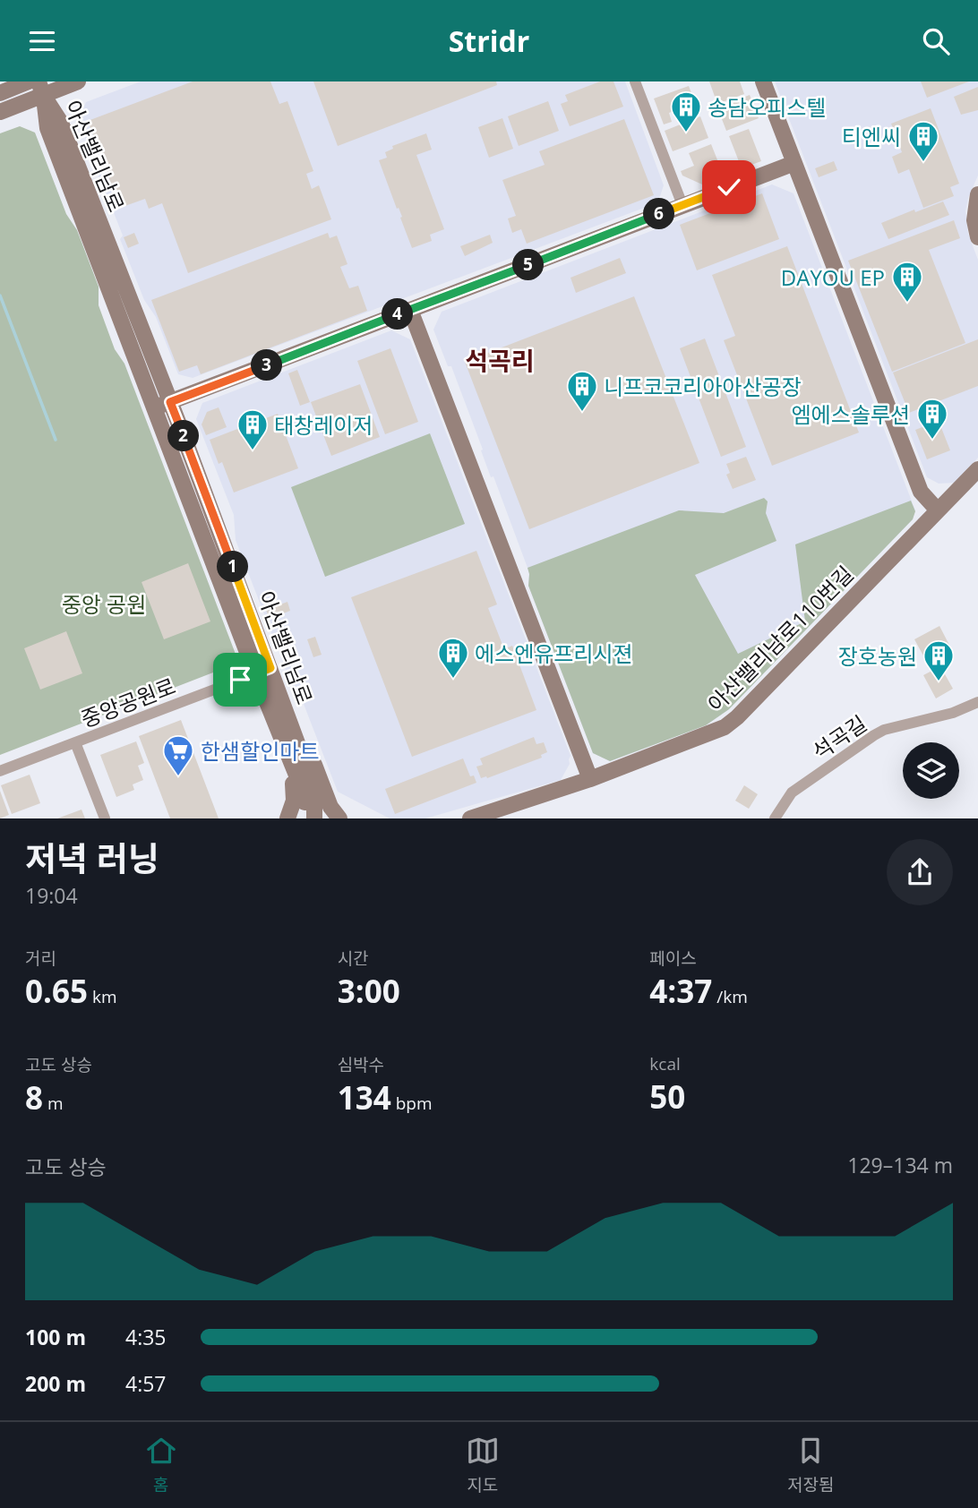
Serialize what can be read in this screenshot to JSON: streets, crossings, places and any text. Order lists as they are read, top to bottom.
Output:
{
  "streets": {
    "street": [
      "아산밸리남로",
      "아산밸리남로110번길",
      "중앙공원로",
      "석곡길"
    ]
  },
  "crossings": [
    ["아산밸리남로", "중앙공원로"]
  ],
  "districts": ["석곡리"],
  "parks": ["중앙 공원"],
  "places": {
    "building": [
      "송담오피스텔",
      "티엔씨",
      "DAYOU EP",
      "니프코코리아아산공장",
      "엠에스솔루션",
      "태창레이저",
      "에스엔유프리시젼",
      "장호농원"
    ],
    "supermarket": ["한샘할인마트"]
  },
  "page": {
    "header": "Stridr",
    "pins": [
      "6",
      "5",
      "4",
      "3",
      "2",
      "1"
    ],
    "heading": ["저녁 러닝", "19:04"],
    "stats": [
      ["거리", "0.65 km"],
      ["시간", "3:00"],
      ["페이스", "4:37 /km"],
      ["고도 상승", "8 m"],
      ["심박수", "134 bpm"],
      ["kcal", "50"]
    ],
    "chart": ["고도 상승", "129–134 m"],
    "list": [
      {
        "name": "100 m",
        "note": "4:35"
      },
      {
        "name": "200 m",
        "note": "4:57"
      }
    ],
    "tabs": ["홈", "지도", "저장됨"]
  }
}
